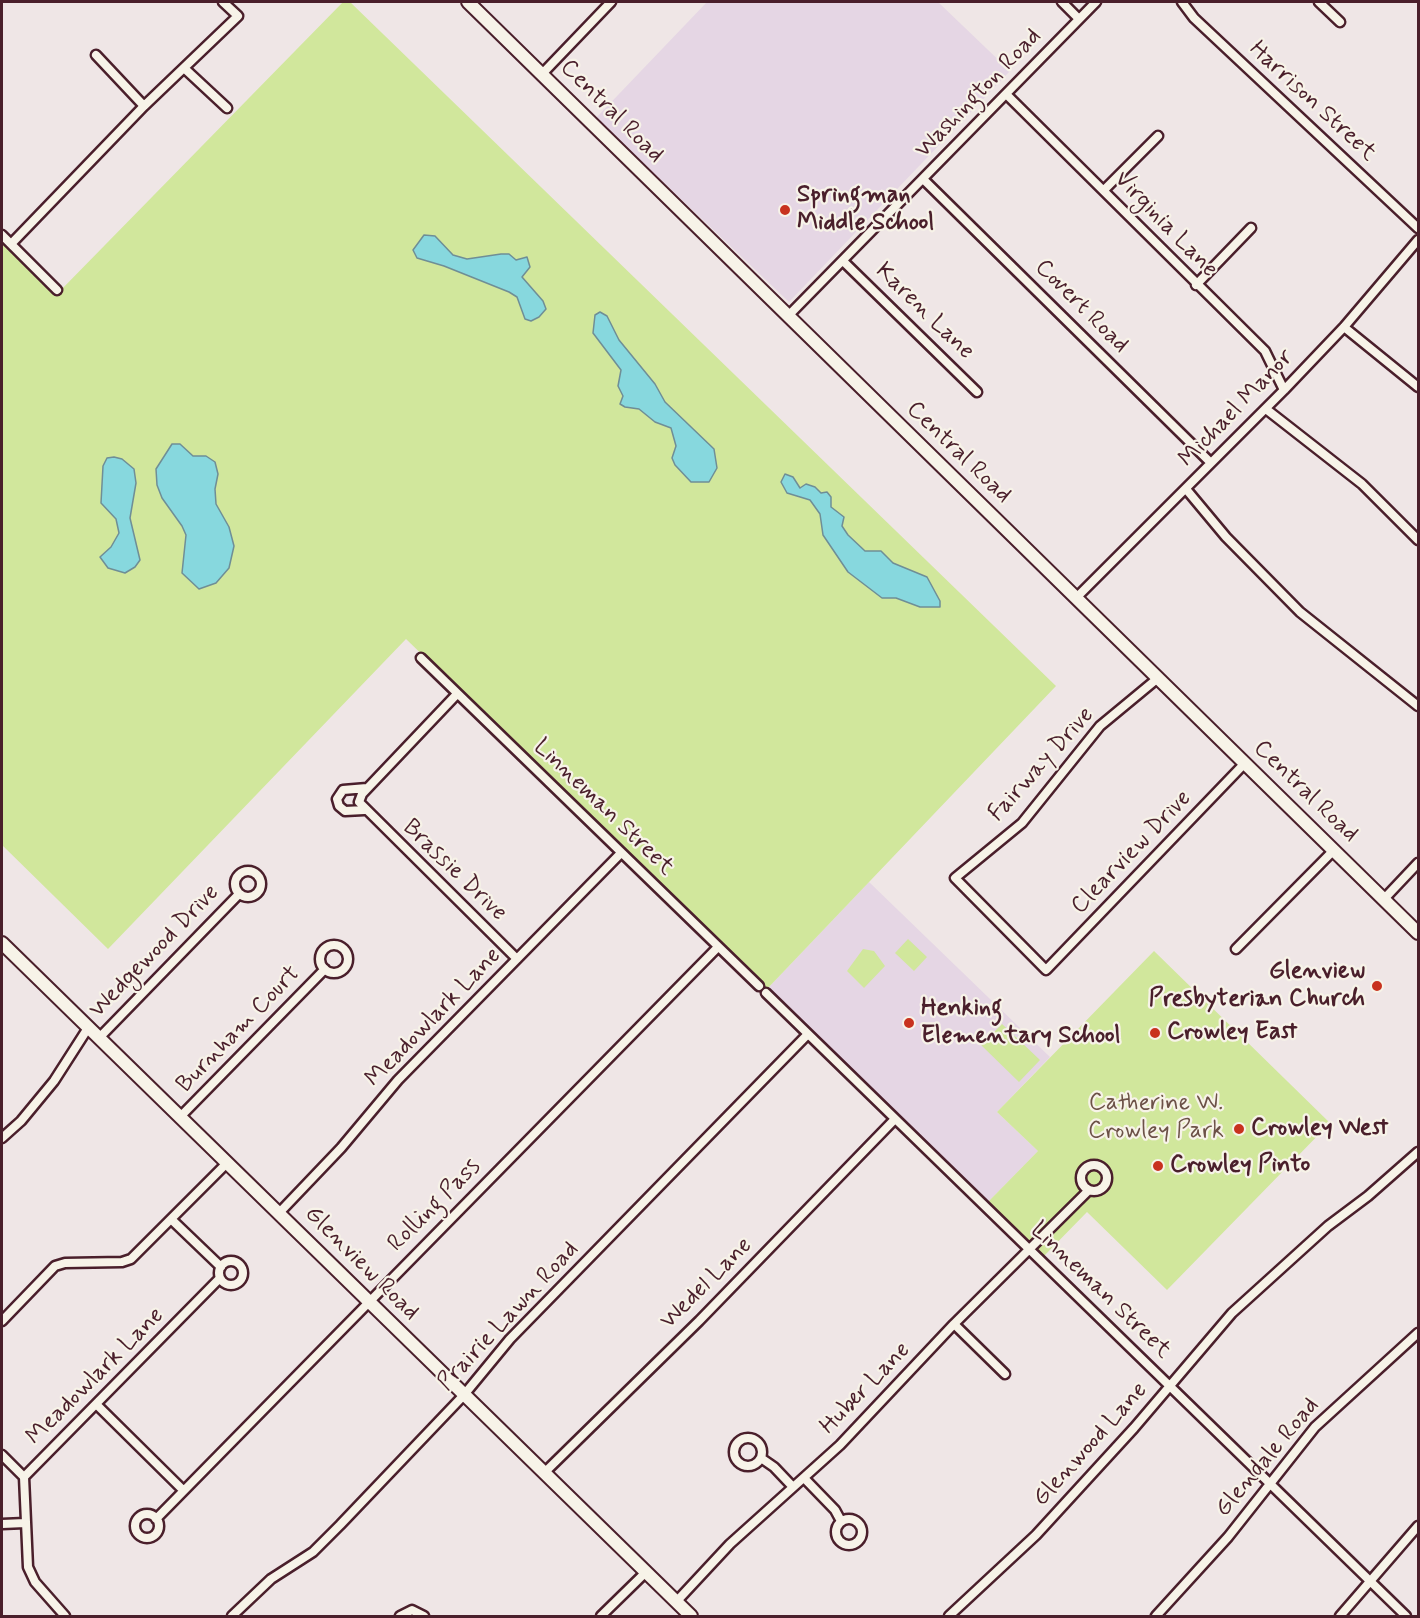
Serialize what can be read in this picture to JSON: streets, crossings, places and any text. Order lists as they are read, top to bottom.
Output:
{
  "streets": {
    "main road": ["Central Road", "Glenview Road"],
    "street": [
      "Washington Road",
      "Harrison Street",
      "Virginia Lane",
      "Covert Road",
      "Karen Lane",
      "Michael Manor",
      "Fairway Drive",
      "Linneman Street",
      "Clearview Drive",
      "Brassie Drive",
      "Wedgewood Drive",
      "Meadowlark Lane",
      "Burnham Court",
      "Rolling Pass",
      "Wedel Lane",
      "Prairie Lawn Road",
      "Huber Lane",
      "Glenwood Lane",
      "Glendale Road"
    ]
  },
  "crossings": [
    ["Washington Road", "Central Road"],
    ["Washington Road", "Virginia Lane"],
    ["Washington Road", "Covert Road"],
    ["Washington Road", "Karen Lane"],
    ["Central Road", "Michael Manor"],
    ["Central Road", "Fairway Drive"],
    ["Central Road", "Clearview Drive"],
    ["Virginia Lane", "Michael Manor"],
    ["Covert Road", "Michael Manor"],
    ["Fairway Drive", "Clearview Drive"],
    ["Linneman Street", "Meadowlark Lane"],
    ["Linneman Street", "Rolling Pass"],
    ["Linneman Street", "Wedel Lane"],
    ["Linneman Street", "Prairie Lawn Road"],
    ["Linneman Street", "Huber Lane"],
    ["Linneman Street", "Glenwood Lane"],
    ["Linneman Street", "Glendale Road"],
    ["Brassie Drive", "Meadowlark Lane"],
    ["Wedgewood Drive", "Glenview Road"],
    ["Meadowlark Lane", "Glenview Road"],
    ["Burnham Court", "Glenview Road"],
    ["Rolling Pass", "Glenview Road"],
    ["Glenview Road", "Wedel Lane"],
    ["Glenview Road", "Prairie Lawn Road"],
    ["Glenview Road", "Huber Lane"]
  ],
  "parks": ["Catherine W. Crowley Park"],
  "places": [
    "Springman Middle School",
    "Glenview Presbyterian Church",
    "Henking Elementary School",
    "Crowley East",
    "Crowley West",
    "Crowley Pinto"
  ]
}
